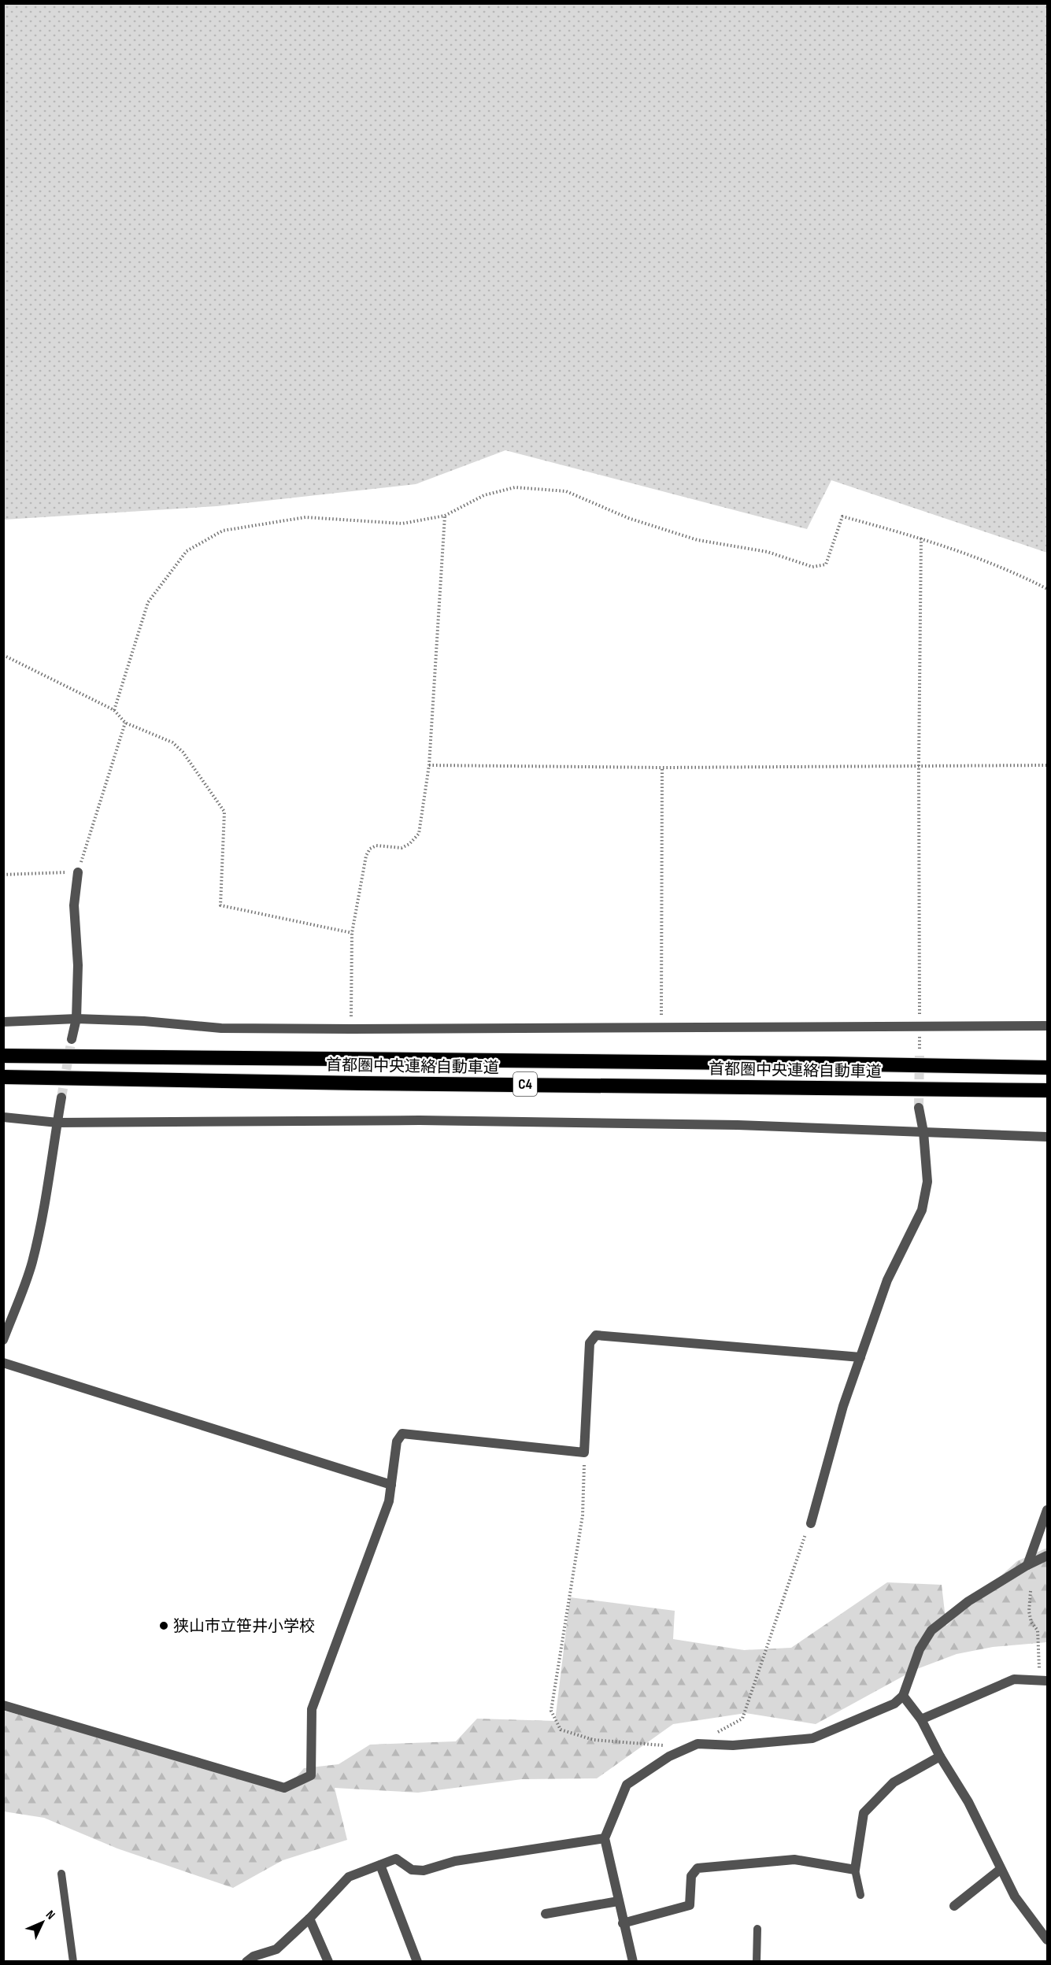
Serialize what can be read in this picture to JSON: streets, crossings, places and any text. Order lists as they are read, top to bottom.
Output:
{
  "streets": {
    "highway": ["首都圏中央連絡自動車道", "C4"]
  },
  "places": ["狭山市立笹井小学校"],
  "north": "top right"
}
